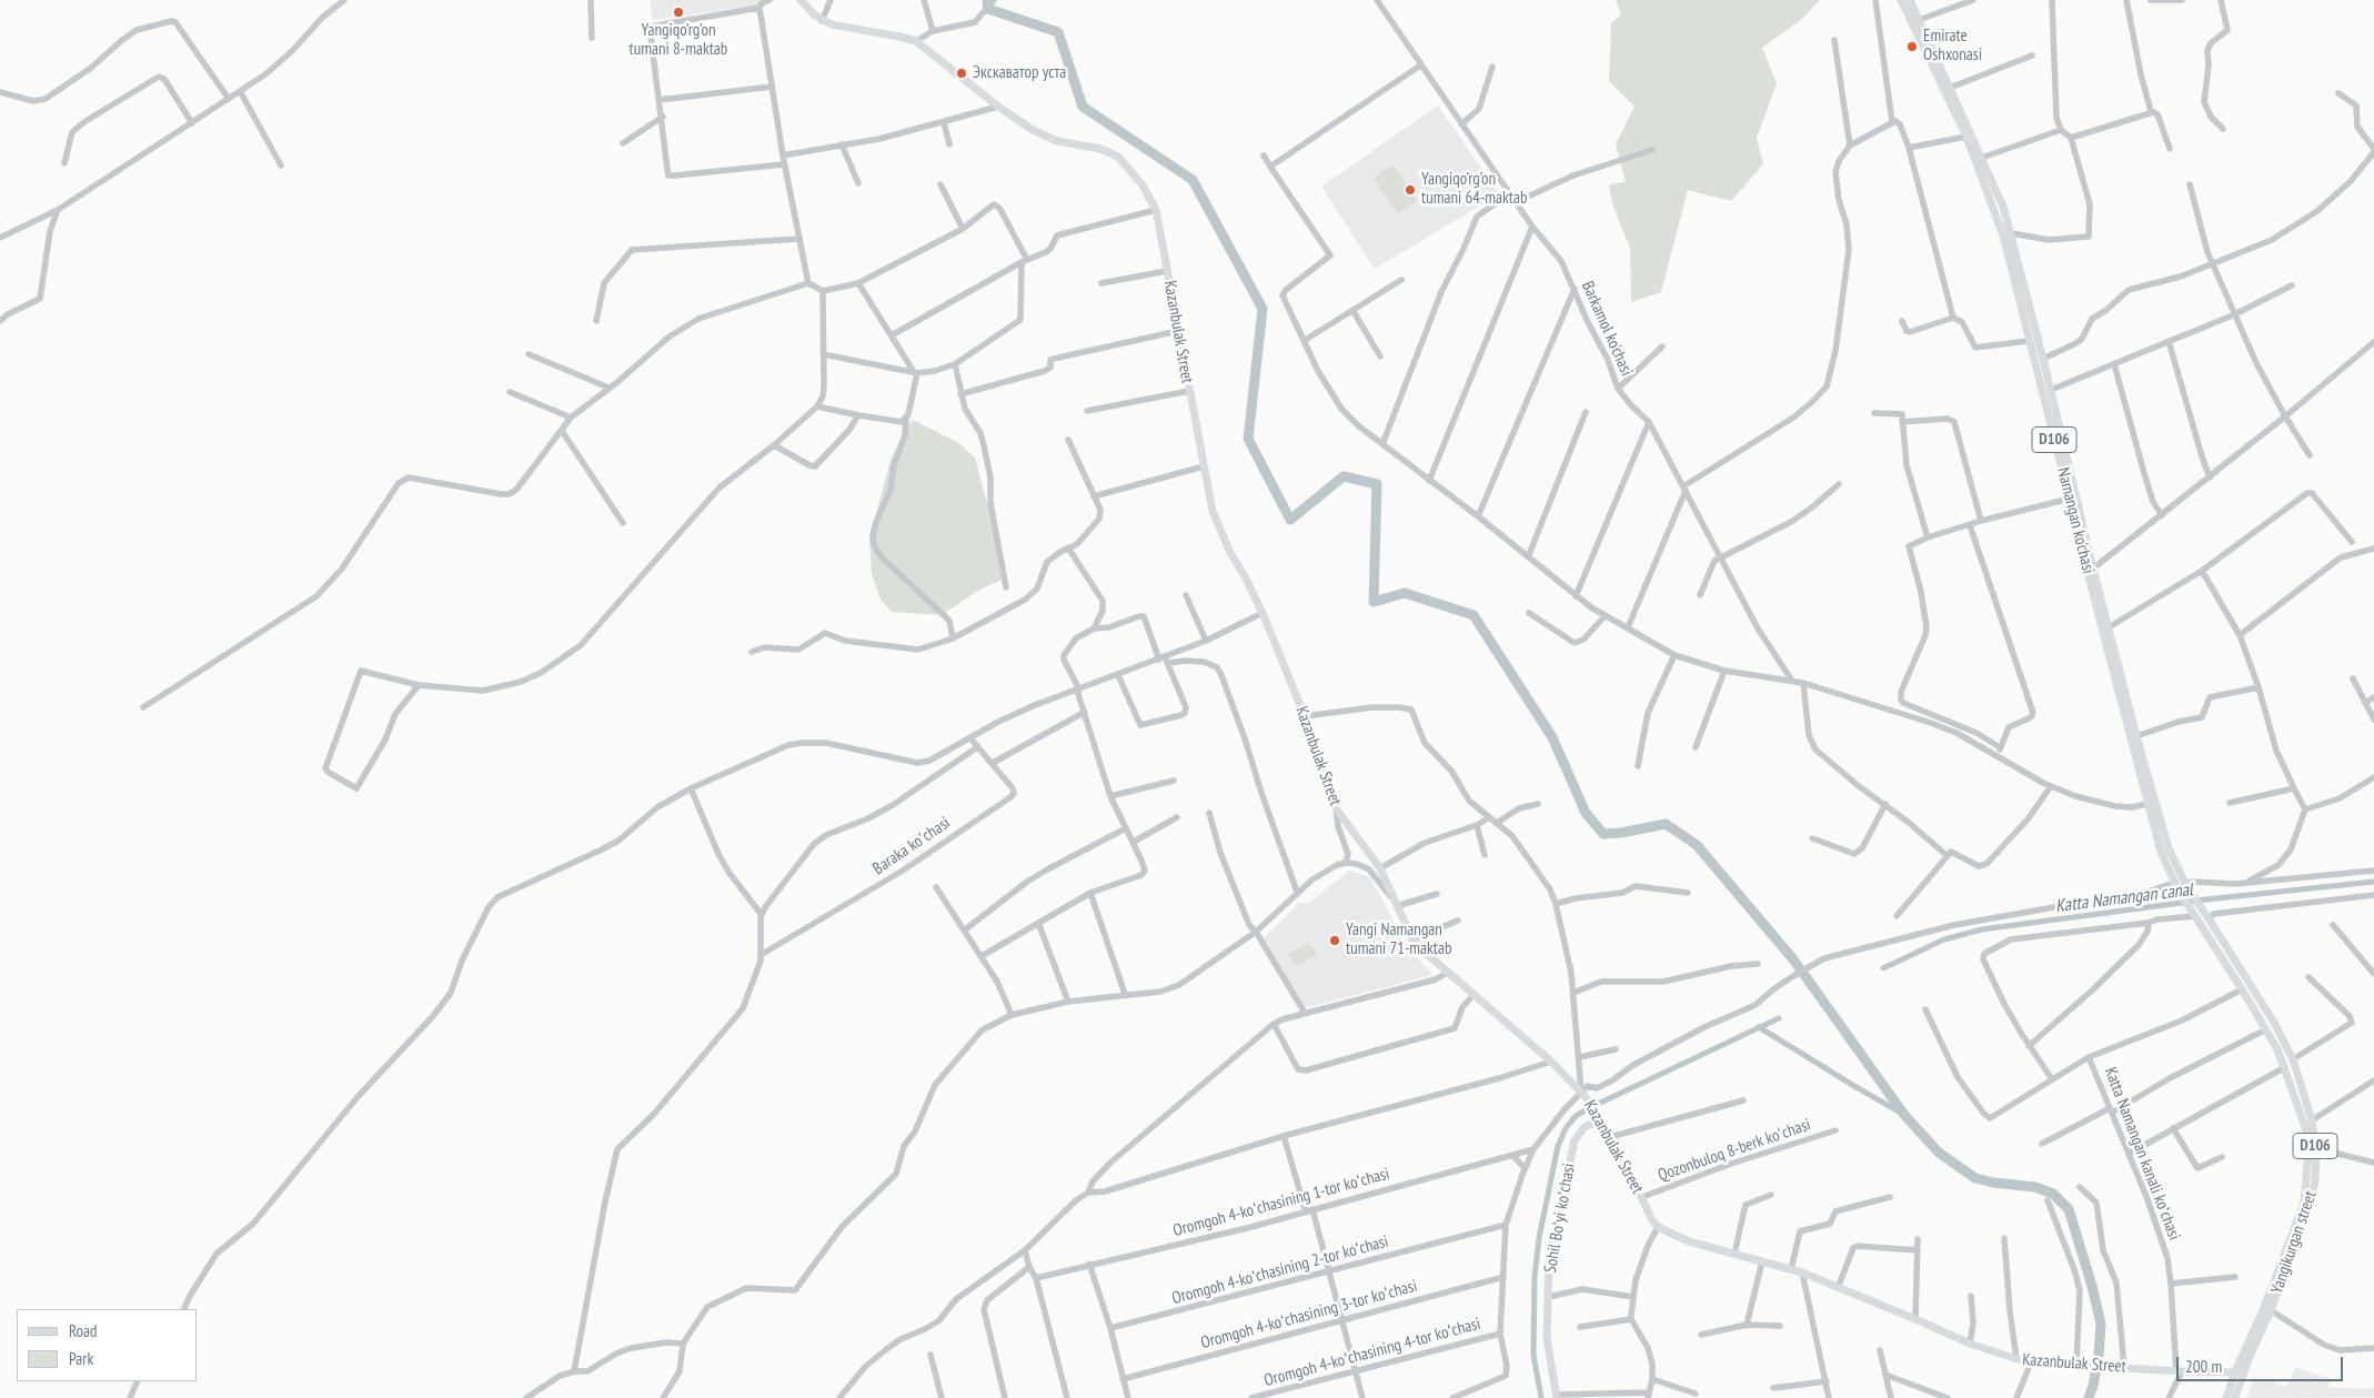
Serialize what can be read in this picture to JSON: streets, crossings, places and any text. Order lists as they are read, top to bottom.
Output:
{
  "streets": {
    "main road": [
      "Kazanbulak Street",
      "D106",
      "Namangan ko'chasi",
      "Sohil Boʻyi koʻchasi",
      "Yangikurgan street"
    ],
    "street": [
      "Barkamol ko'chasi",
      "Baraka koʻchasi",
      "Qozonbuloq 8-berk koʻchasi",
      "Katta Namangan kanali koʻchasi",
      "Oromgoh 4-koʻchasining 1-tor koʻchasi",
      "Oromgoh 4-koʻchasining 2-tor koʻchasi",
      "Oromgoh 4-koʻchasining 3-tor koʻchasi",
      "Oromgoh 4-koʻchasining 4-tor koʻchasi"
    ]
  },
  "crossings": [
    ["Kazanbulak Street", "Qozonbuloq 8-berk koʻchasi"],
    ["Kazanbulak Street", "Katta Namangan kanali koʻchasi"],
    ["Kazanbulak Street", "Sohil Boʻyi koʻchasi"],
    ["Kazanbulak Street", "Yangikurgan street"],
    ["D106", "Namangan ko'chasi"],
    ["D106", "Yangikurgan street"],
    ["Namangan ko'chasi", "Yangikurgan street"]
  ],
  "water": ["Katta Namangan canal"],
  "places": [
    "Yangiqo’rg’on tumani 8-maktab",
    "Emirate Oshxonasi",
    "Экскаватор уста",
    "Yangiqo’rg’on tumani 64-maktab",
    "Yangi Namangan tumani 71-maktab"
  ],
  "legend": ["Road", "Park"],
  "scale_bar": "200 m"
}
